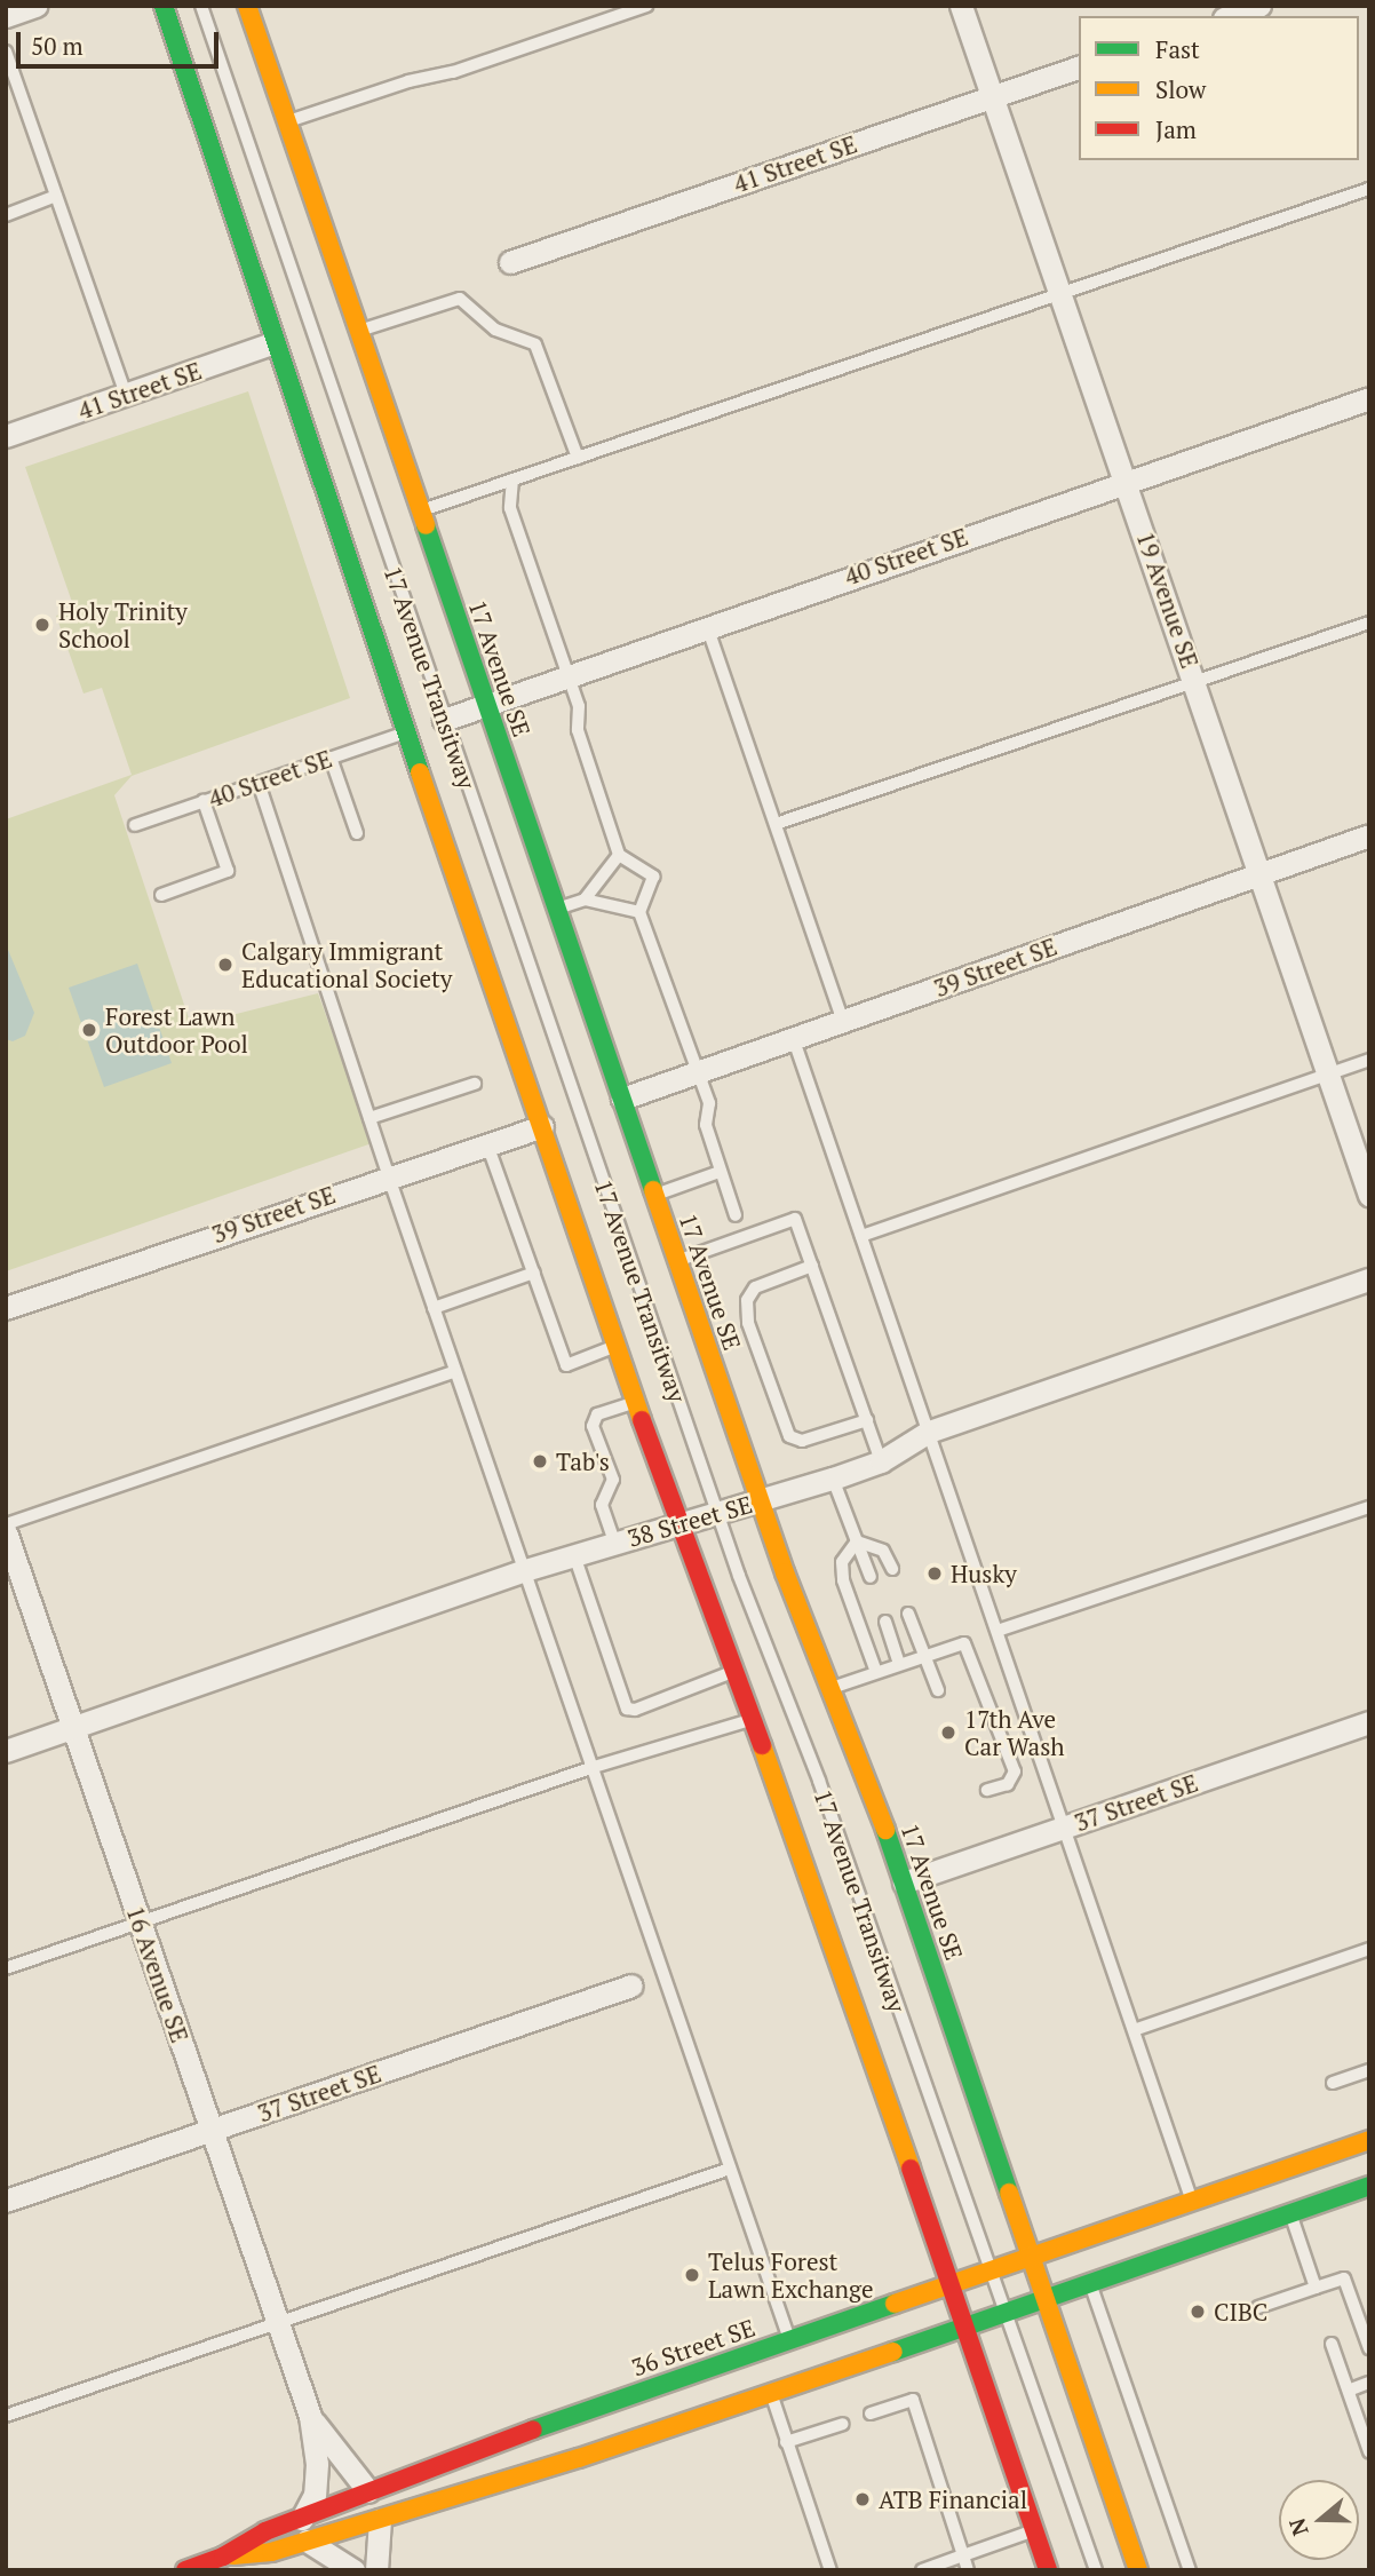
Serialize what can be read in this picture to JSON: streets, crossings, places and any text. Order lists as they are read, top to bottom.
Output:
{
  "streets": {
    "main road": ["17 Avenue SE", "36 Street SE"],
    "street": [
      "41 Street SE",
      "40 Street SE",
      "19 Avenue SE",
      "39 Street SE",
      "38 Street SE",
      "37 Street SE",
      "16 Avenue SE"
    ],
    "lane": ["17 Avenue Transitway"]
  },
  "crossings": [
    ["41 Street SE", "19 Avenue SE"],
    ["40 Street SE", "19 Avenue SE"],
    ["40 Street SE", "17 Avenue SE"],
    ["40 Street SE", "17 Avenue Transitway"],
    ["19 Avenue SE", "39 Street SE"],
    ["17 Avenue SE", "39 Street SE"],
    ["17 Avenue SE", "38 Street SE"],
    ["17 Avenue SE", "37 Street SE"],
    ["17 Avenue SE", "36 Street SE"],
    ["17 Avenue Transitway", "38 Street SE"],
    ["17 Avenue Transitway", "36 Street SE"],
    ["38 Street SE", "16 Avenue SE"],
    ["37 Street SE", "16 Avenue SE"],
    ["16 Avenue SE", "36 Street SE"]
  ],
  "places": [
    "Holy Trinity School",
    "Calgary Immigrant Educational Society",
    "Forest Lawn Outdoor Pool",
    "Tab's",
    "Husky",
    "17th Ave Car Wash",
    "Telus Forest Lawn Exchange",
    "CIBC",
    "ATB Financial"
  ],
  "legend": ["Fast", "Slow", "Jam"],
  "scale_bar": "50 m",
  "north": "left"
}
